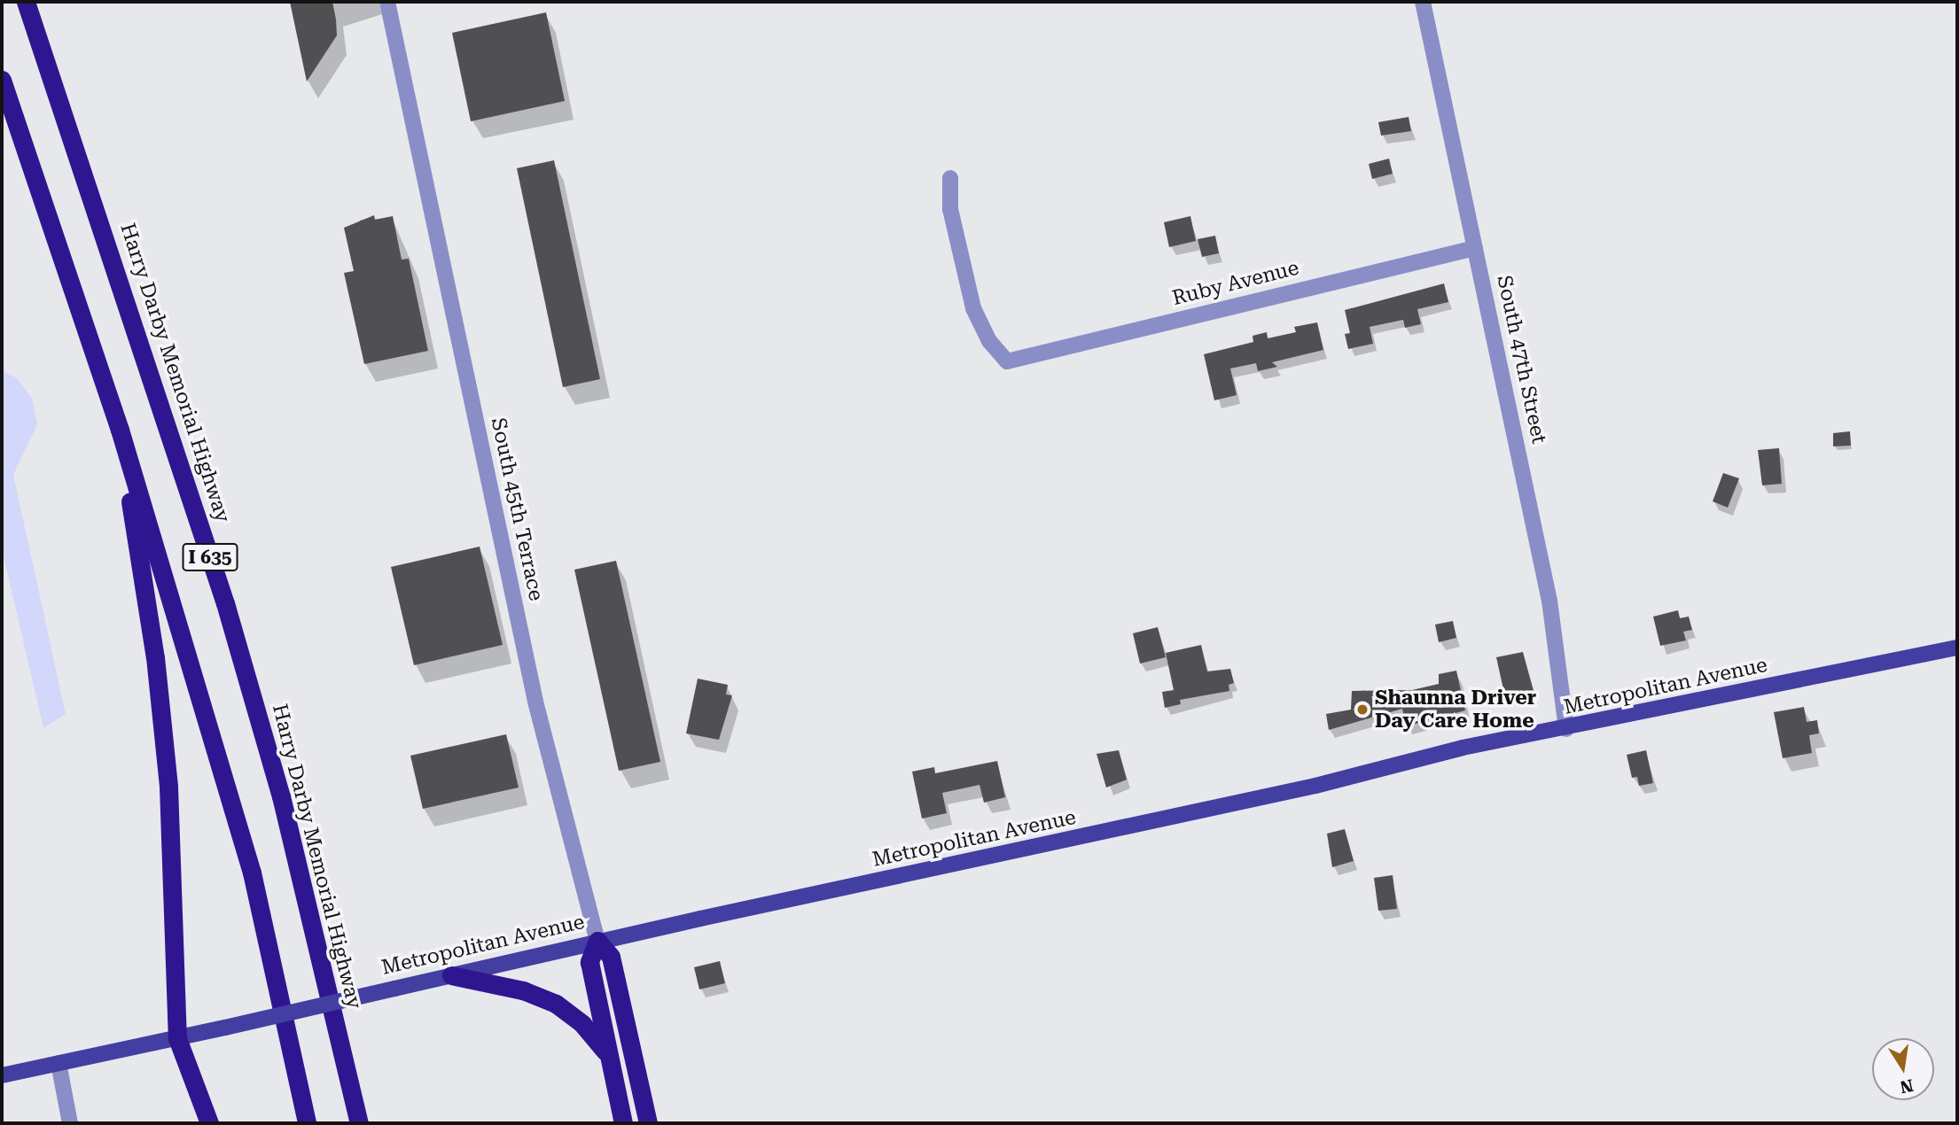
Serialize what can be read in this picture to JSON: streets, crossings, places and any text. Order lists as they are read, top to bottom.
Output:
{
  "streets": {
    "highway": ["Harry Darby Memorial Highway", "I 635"],
    "main road": ["Metropolitan Avenue"],
    "street": ["Ruby Avenue", "South 47th Street", "South 45th Terrace"]
  },
  "crossings": [
    ["Ruby Avenue", "South 47th Street"],
    ["South 47th Street", "Metropolitan Avenue"],
    ["South 45th Terrace", "Metropolitan Avenue"]
  ],
  "places": ["Shaunna Driver Day Care Home"],
  "north": "bottom"
}
